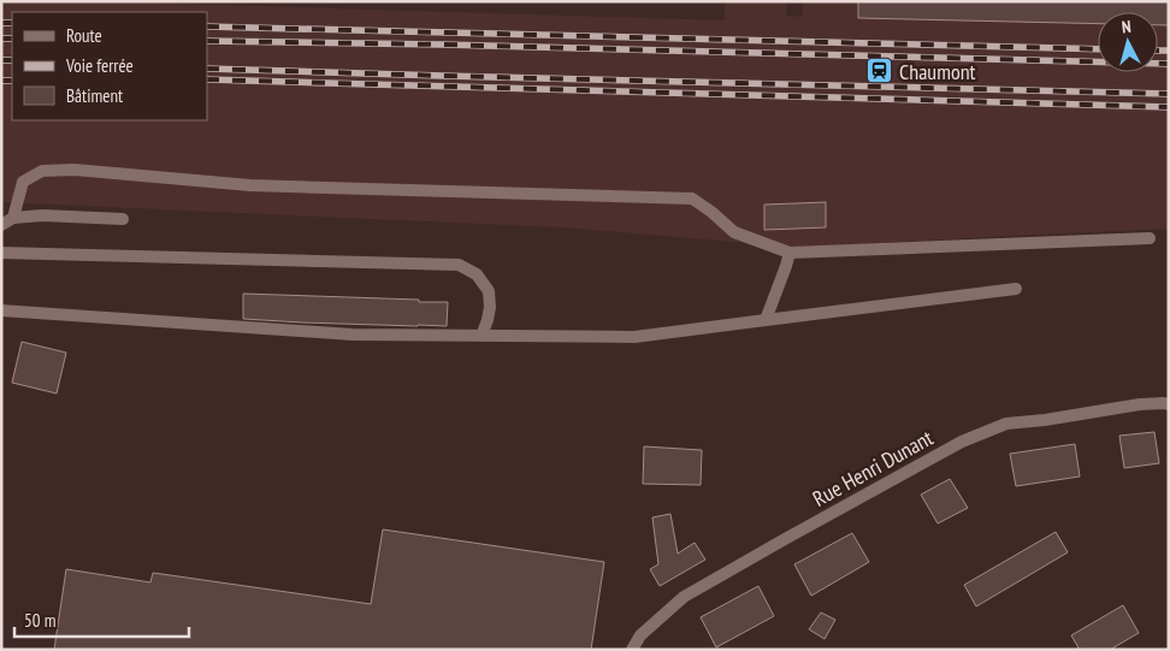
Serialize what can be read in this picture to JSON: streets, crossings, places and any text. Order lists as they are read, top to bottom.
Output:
{
  "streets": {
    "street": ["Rue Henri Dunant"]
  },
  "places": {
    "station": ["Chaumont"]
  },
  "legend": ["Route", "Voie ferrée", "Bâtiment"],
  "scale_bar": "50 m",
  "north": "top"
}
